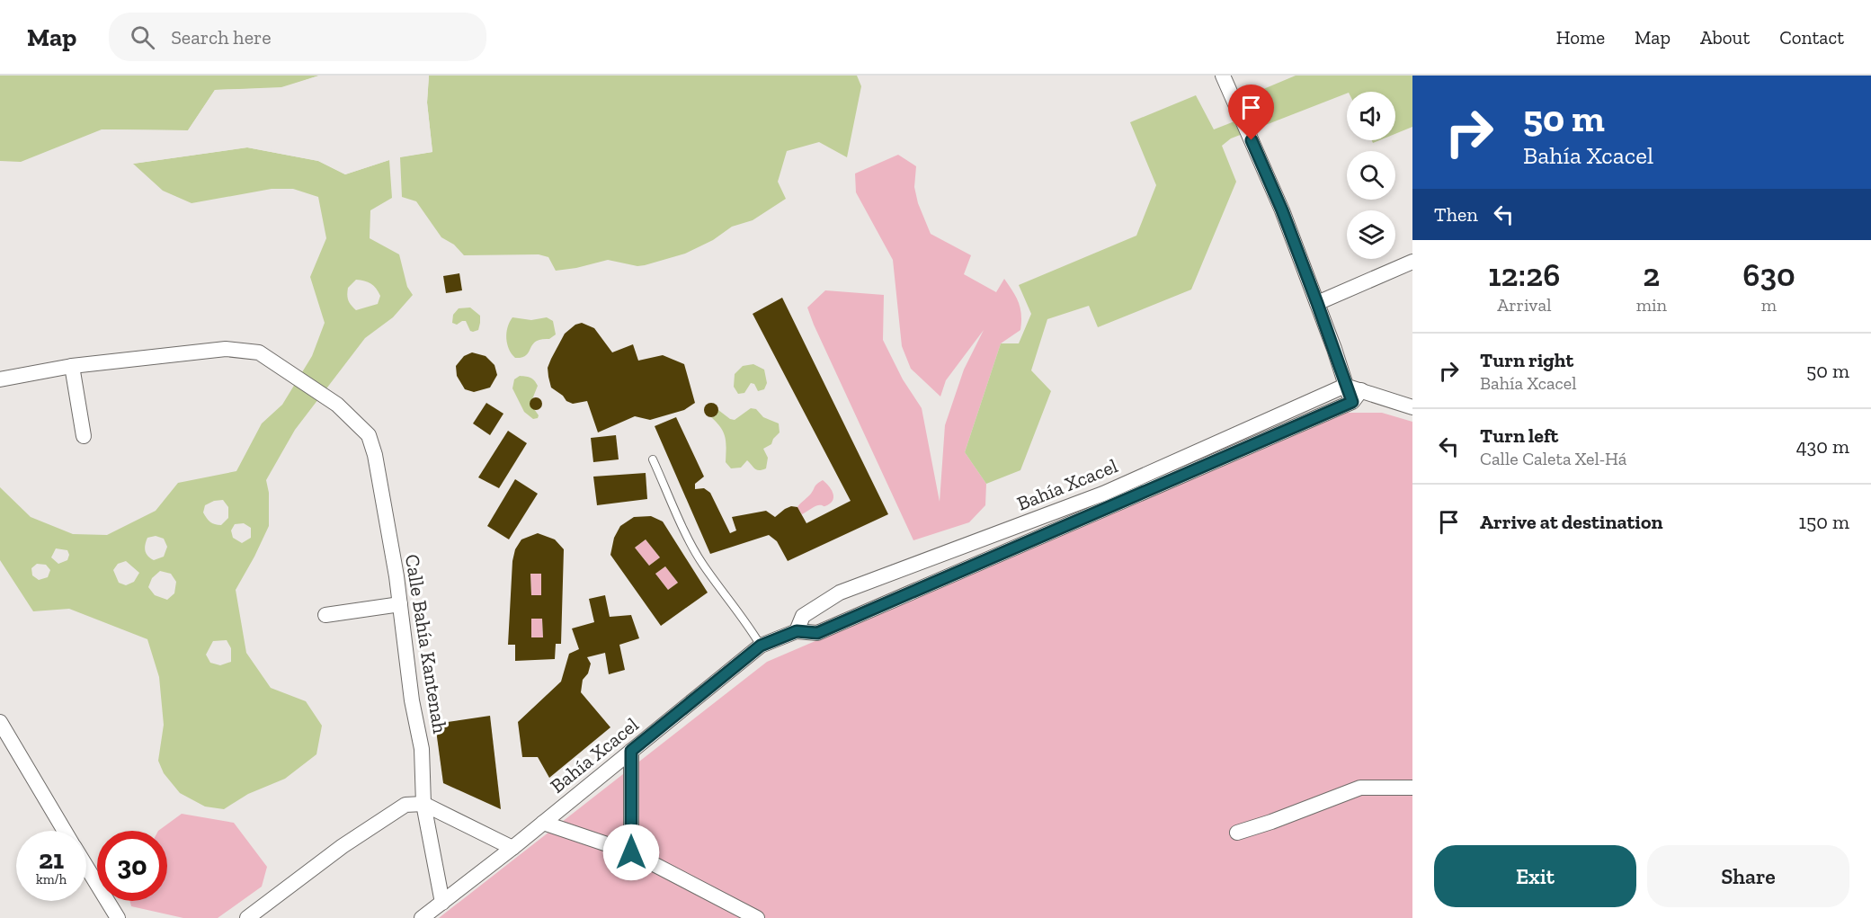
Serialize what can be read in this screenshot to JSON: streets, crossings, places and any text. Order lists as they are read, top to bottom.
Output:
{
  "streets": {
    "street": ["Bahía Xcacel", "Calle Bahía Kantenah"]
  },
  "crossings": [
    ["Bahía Xcacel", "Calle Bahía Kantenah"]
  ],
  "page": {
    "header": "Map",
    "search": "Search here",
    "nav": [
      "Home",
      "Map",
      "About",
      "Contact"
    ],
    "turn": ["50 m", "Bahía Xcacel"],
    "then": "Then",
    "eta": [
      "12:26",
      "Arrival",
      "2",
      "min",
      "630",
      "m"
    ],
    "list": [
      {
        "name": "Turn right",
        "note": "Bahía Xcacel",
        "value": "50 m"
      },
      {
        "name": "Turn left",
        "note": "Calle Caleta Xel-Há",
        "value": "430 m"
      },
      {
        "name": "Arrive at destination",
        "value": "150 m"
      }
    ],
    "speed": "21 km/h",
    "limit": "30",
    "buttons": ["Exit", "Share"]
  }
}
